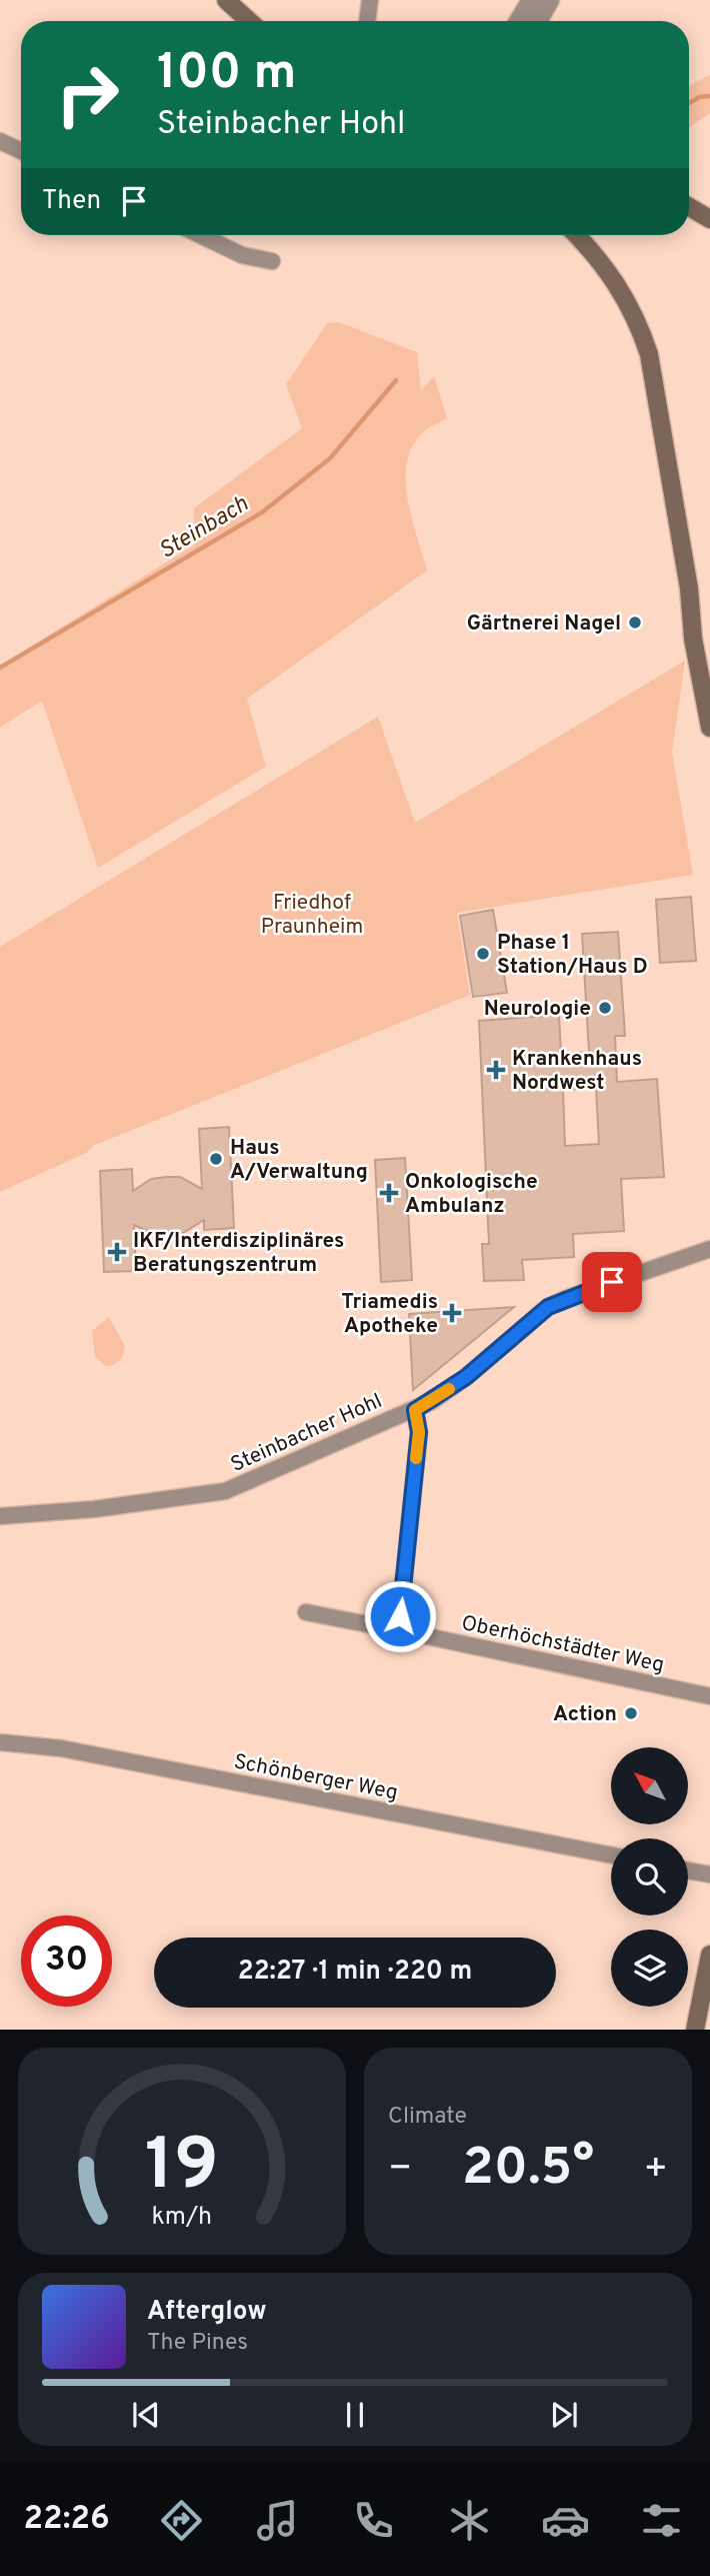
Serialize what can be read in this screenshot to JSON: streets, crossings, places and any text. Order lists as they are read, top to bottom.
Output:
{
  "streets": {
    "street": ["Steinbacher Hohl", "Oberhöchstädter Weg", "Schönberger Weg"]
  },
  "water": ["Steinbach"],
  "parks": ["Friedhof Praunheim"],
  "places": {
    "other": [
      "Gärtnerei Nagel",
      "Phase 1 Station/Haus D",
      "Neurologie",
      "Haus A/Verwaltung",
      "Action"
    ],
    "health": [
      "Krankenhaus Nordwest",
      "Onkologische Ambulanz",
      "IKF/Interdisziplinäres Beratungszentrum",
      "Triamedis Apotheke"
    ]
  },
  "north": "top left",
  "page": {
    "turn": ["100 m", "Steinbacher Hohl"],
    "then": "Then",
    "limit": "30",
    "trip": "22:27 · 1 min · 220 m",
    "tile": "Climate",
    "heat": ["−", "20.5°", "+"],
    "song": ["Afterglow", "The Pines"],
    "tabs": "22:26",
    "gauge": ["19", "km/h"]
  }
}
